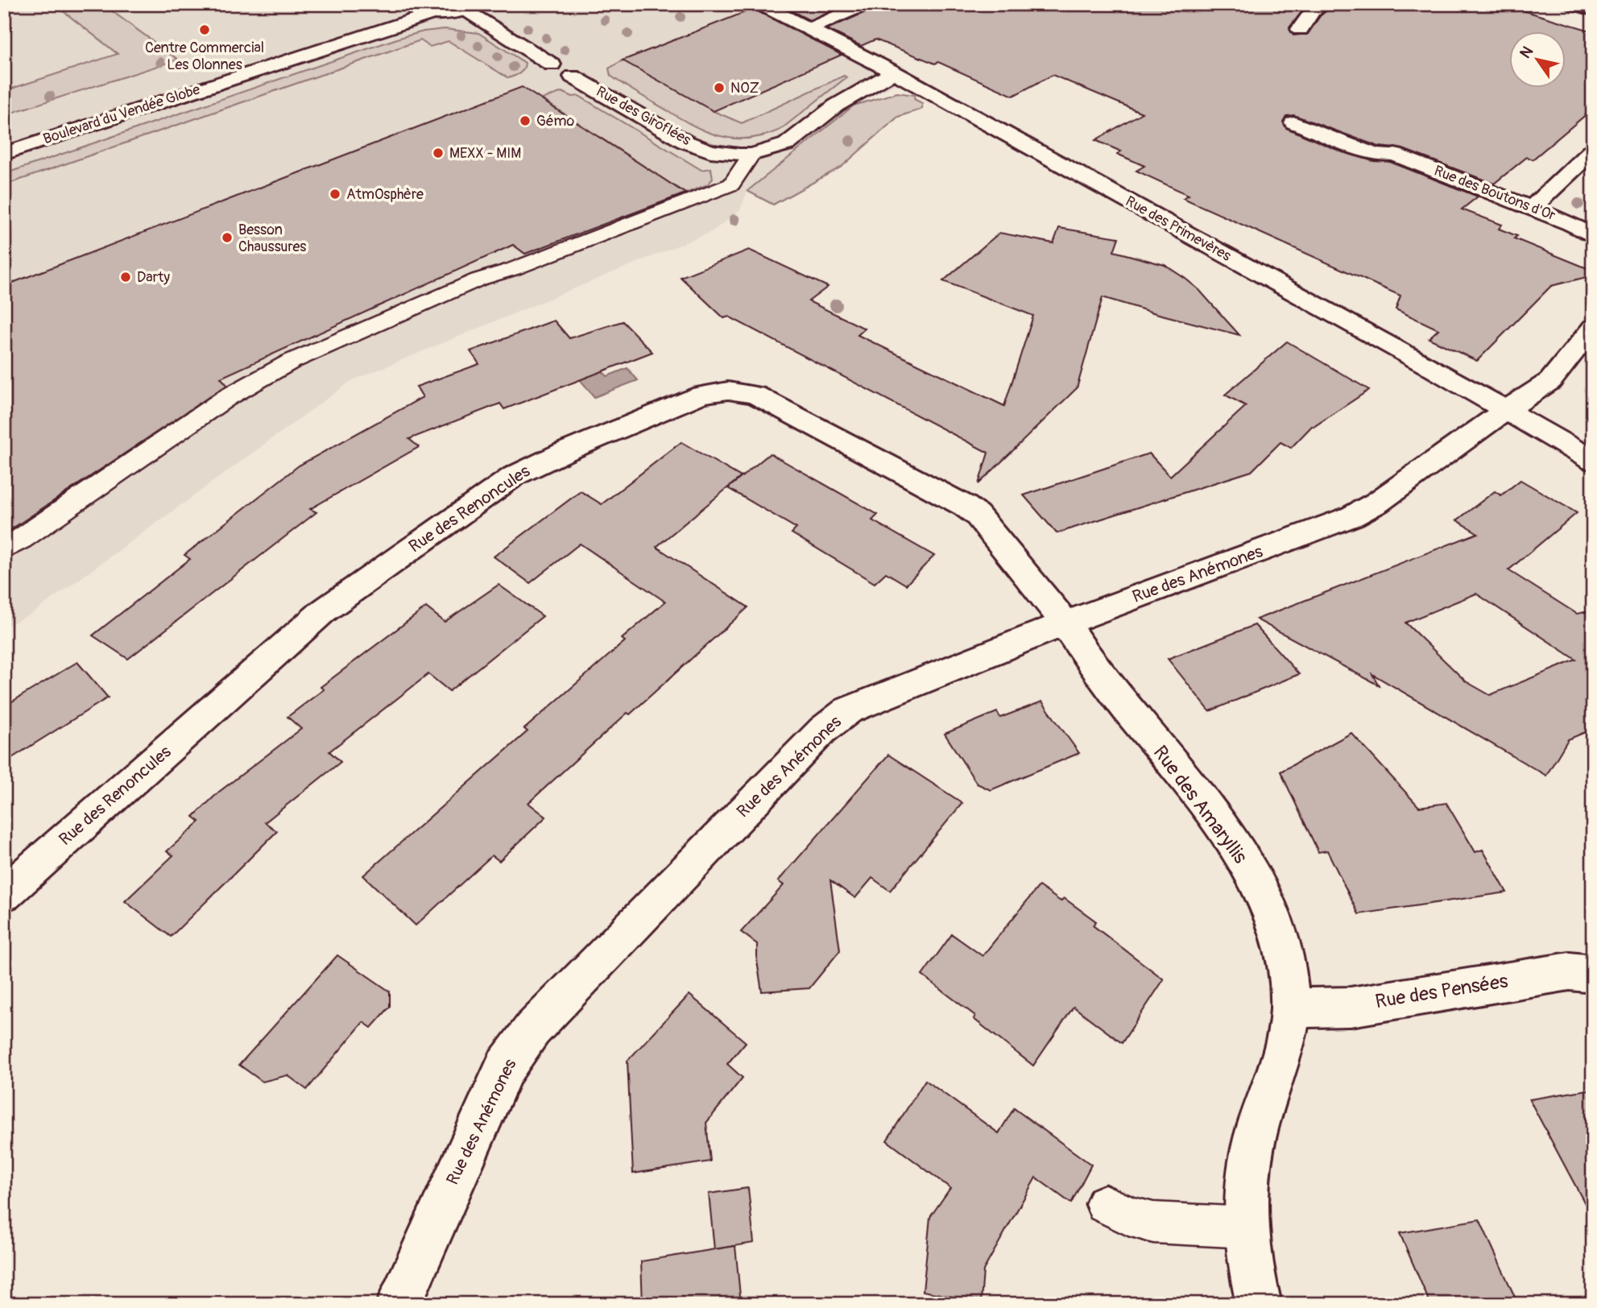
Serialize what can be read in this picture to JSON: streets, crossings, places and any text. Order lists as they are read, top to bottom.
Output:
{
  "streets": {
    "street": [
      "Boulevard du Vendée Globe",
      "Rue des Giroflées",
      "Rue des Boutons d'Or",
      "Rue des Primevères",
      "Rue des Renoncules",
      "Rue des Anémones",
      "Rue des Amaryllis",
      "Rue des Pensées"
    ]
  },
  "crossings": [
    ["Boulevard du Vendée Globe", "Rue des Giroflées"],
    ["Rue des Giroflées", "Rue des Primevères"],
    ["Rue des Primevères", "Rue des Anémones"],
    ["Rue des Renoncules", "Rue des Anémones"],
    ["Rue des Renoncules", "Rue des Amaryllis"],
    ["Rue des Anémones", "Rue des Amaryllis"],
    ["Rue des Amaryllis", "Rue des Pensées"]
  ],
  "places": [
    "Centre Commercial Les Olonnes",
    "NOZ",
    "Gémo",
    "MEXX - MIM",
    "AtmOsphère",
    "Besson Chaussures",
    "Darty"
  ],
  "north": "top left"
}
